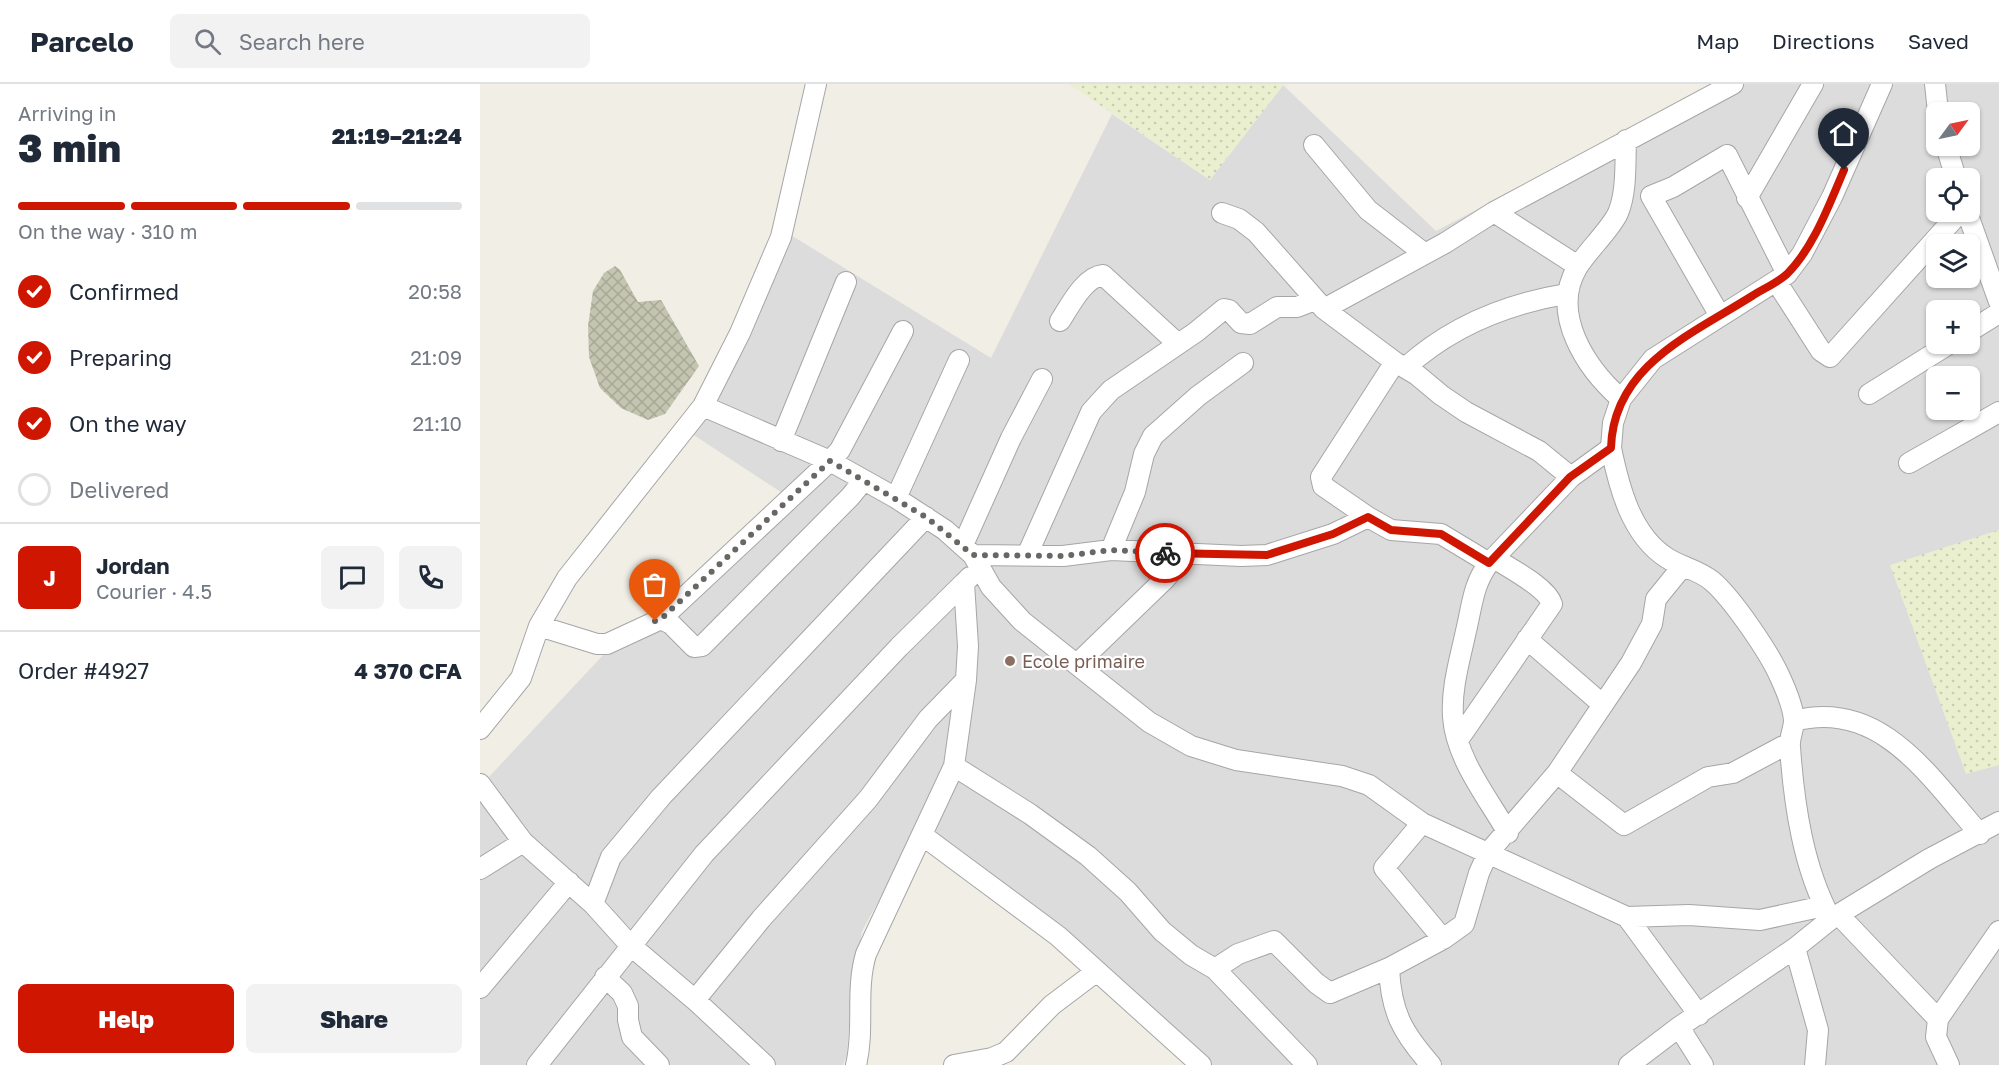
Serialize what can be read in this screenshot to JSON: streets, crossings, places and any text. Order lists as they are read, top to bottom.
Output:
{
  "places": ["Ecole primaire"],
  "north": "top right",
  "page": {
    "header": "Parcelo",
    "search": "Search here",
    "nav": ["Map", "Directions", "Saved"],
    "heading": ["3 min", "Arriving in", "21:19–21:24"],
    "panel": [
      "Jordan",
      "Courier · 4.5",
      "Order #4927",
      "4 370 CFA"
    ],
    "map_buttons": ["+", "−"],
    "bar": "On the way · 310 m",
    "list": [
      ["Confirmed", "20:58"],
      ["Preparing", "21:09"],
      ["On the way", "21:10"],
      "Delivered"
    ],
    "round": "J",
    "buttons": ["Help", "Share"]
  }
}
